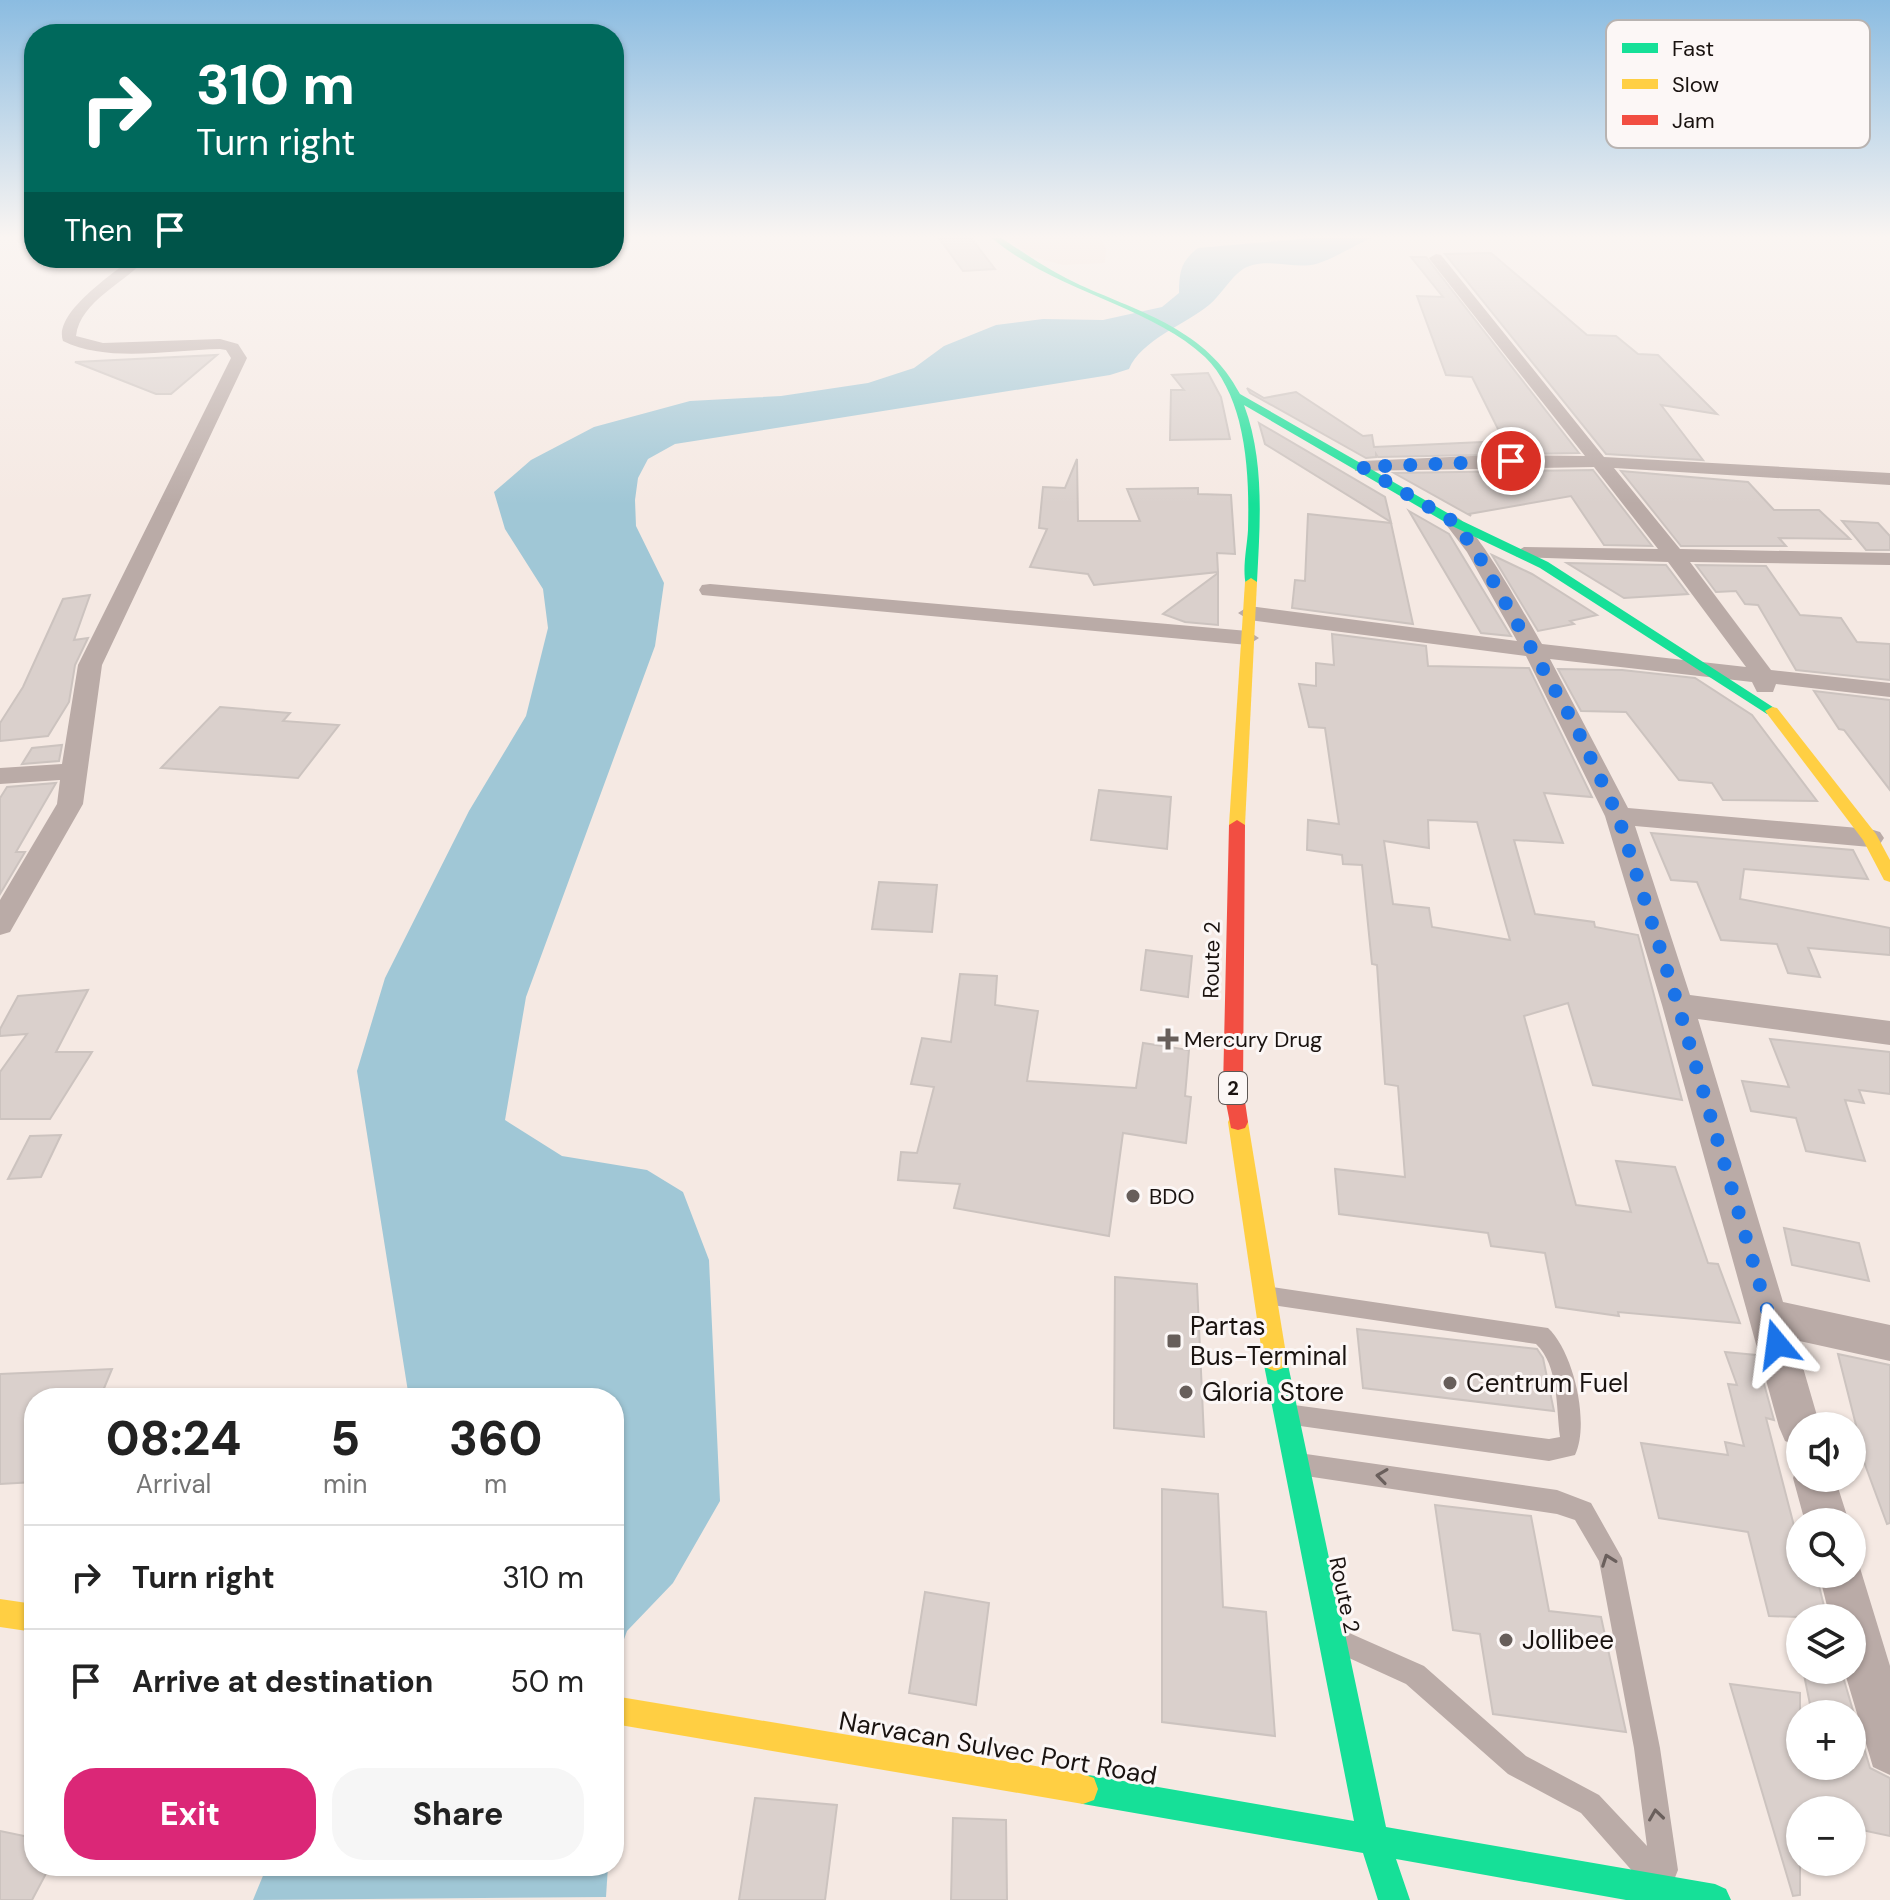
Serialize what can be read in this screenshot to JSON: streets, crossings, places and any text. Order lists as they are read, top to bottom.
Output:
{
  "streets": {
    "main road": ["Route 2", "2", "Narvacan Sulvec Port Road"]
  },
  "crossings": [
    ["Route 2", "Narvacan Sulvec Port Road"]
  ],
  "places": {
    "health": ["Mercury Drug"],
    "other": [
      "BDO",
      "Centrum Fuel",
      "Gloria Store",
      "Jollibee"
    ],
    "transit": ["Partas Bus-Terminal"]
  },
  "legend": ["Fast", "Slow", "Jam"],
  "page": {
    "turn": ["310 m", "Turn right"],
    "then": "Then",
    "eta": [
      "08:24",
      "Arrival",
      "5",
      "min",
      "360",
      "m"
    ],
    "map_buttons": ["+", "−"],
    "list": [
      {
        "name": "Turn right",
        "value": "310 m"
      },
      {
        "name": "Arrive at destination",
        "value": "50 m"
      }
    ],
    "buttons": ["Exit", "Share"]
  }
}
